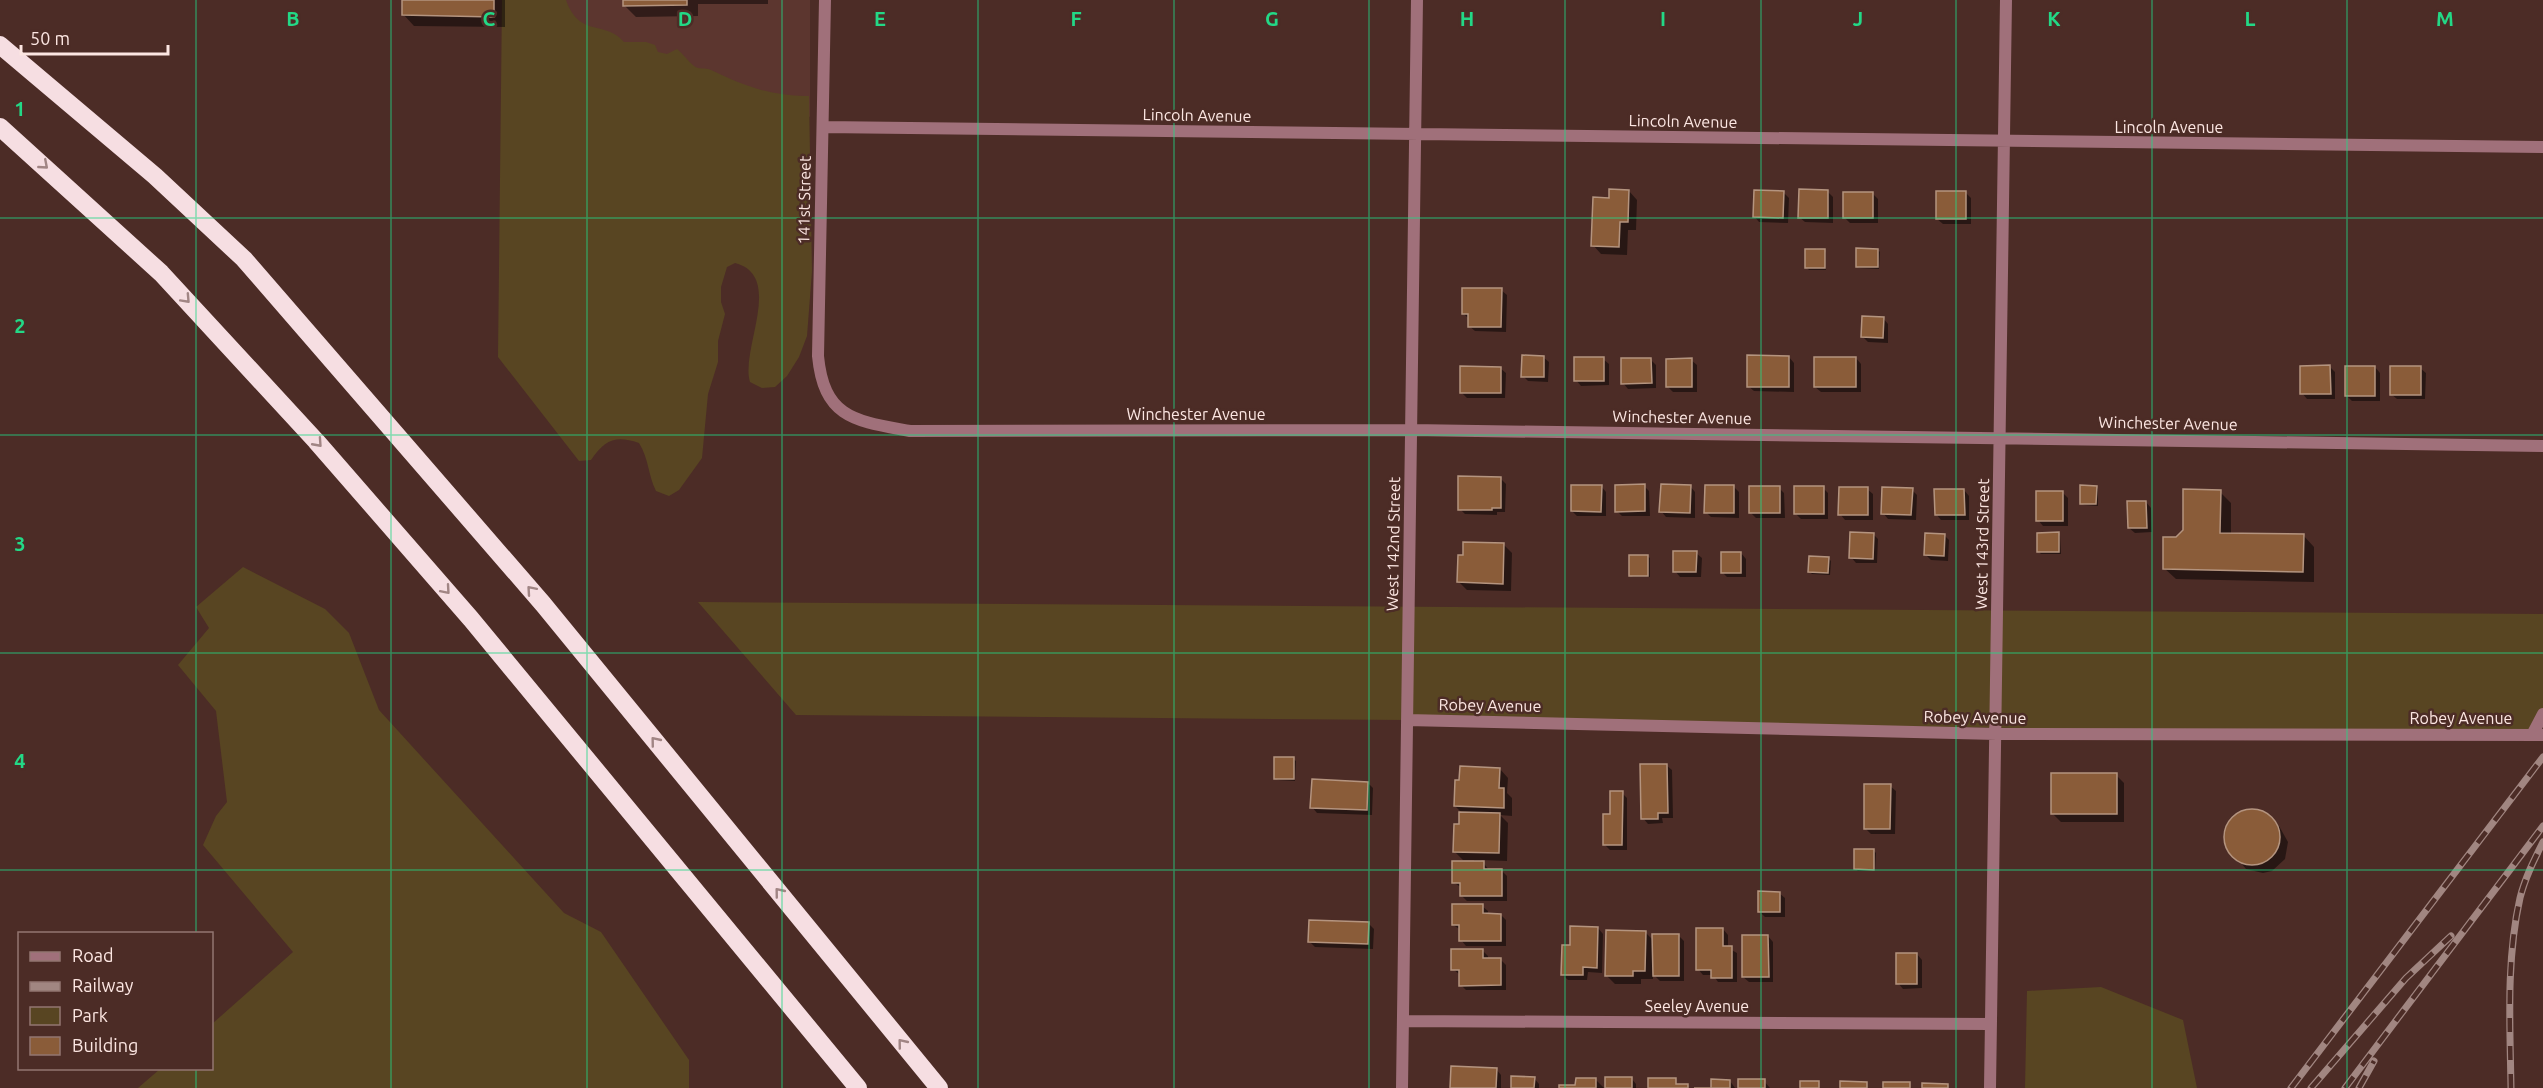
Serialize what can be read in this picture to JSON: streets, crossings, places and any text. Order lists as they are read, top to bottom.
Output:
{
  "streets": {
    "street": [
      "Lincoln Avenue",
      "141st Street",
      "Winchester Avenue",
      "West 142nd Street",
      "West 143rd Street",
      "Robey Avenue",
      "Seeley Avenue"
    ]
  },
  "crossings": [
    ["Lincoln Avenue", "141st Street"],
    ["Lincoln Avenue", "West 142nd Street"],
    ["Lincoln Avenue", "West 143rd Street"],
    ["141st Street", "Winchester Avenue"],
    ["Winchester Avenue", "West 142nd Street"],
    ["Winchester Avenue", "West 143rd Street"],
    ["West 142nd Street", "Robey Avenue"],
    ["West 142nd Street", "Seeley Avenue"],
    ["West 143rd Street", "Robey Avenue"],
    ["West 143rd Street", "Seeley Avenue"]
  ],
  "legend": [
    "Road",
    "Railway",
    "Park",
    "Building"
  ],
  "scale_bar": "50 m",
  "grid": {
    "columns": [
      "B",
      "C",
      "D",
      "E",
      "F",
      "G",
      "H",
      "I",
      "J",
      "K",
      "L",
      "M"
    ],
    "rows": [
      "1",
      "2",
      "3",
      "4"
    ]
  }
}
